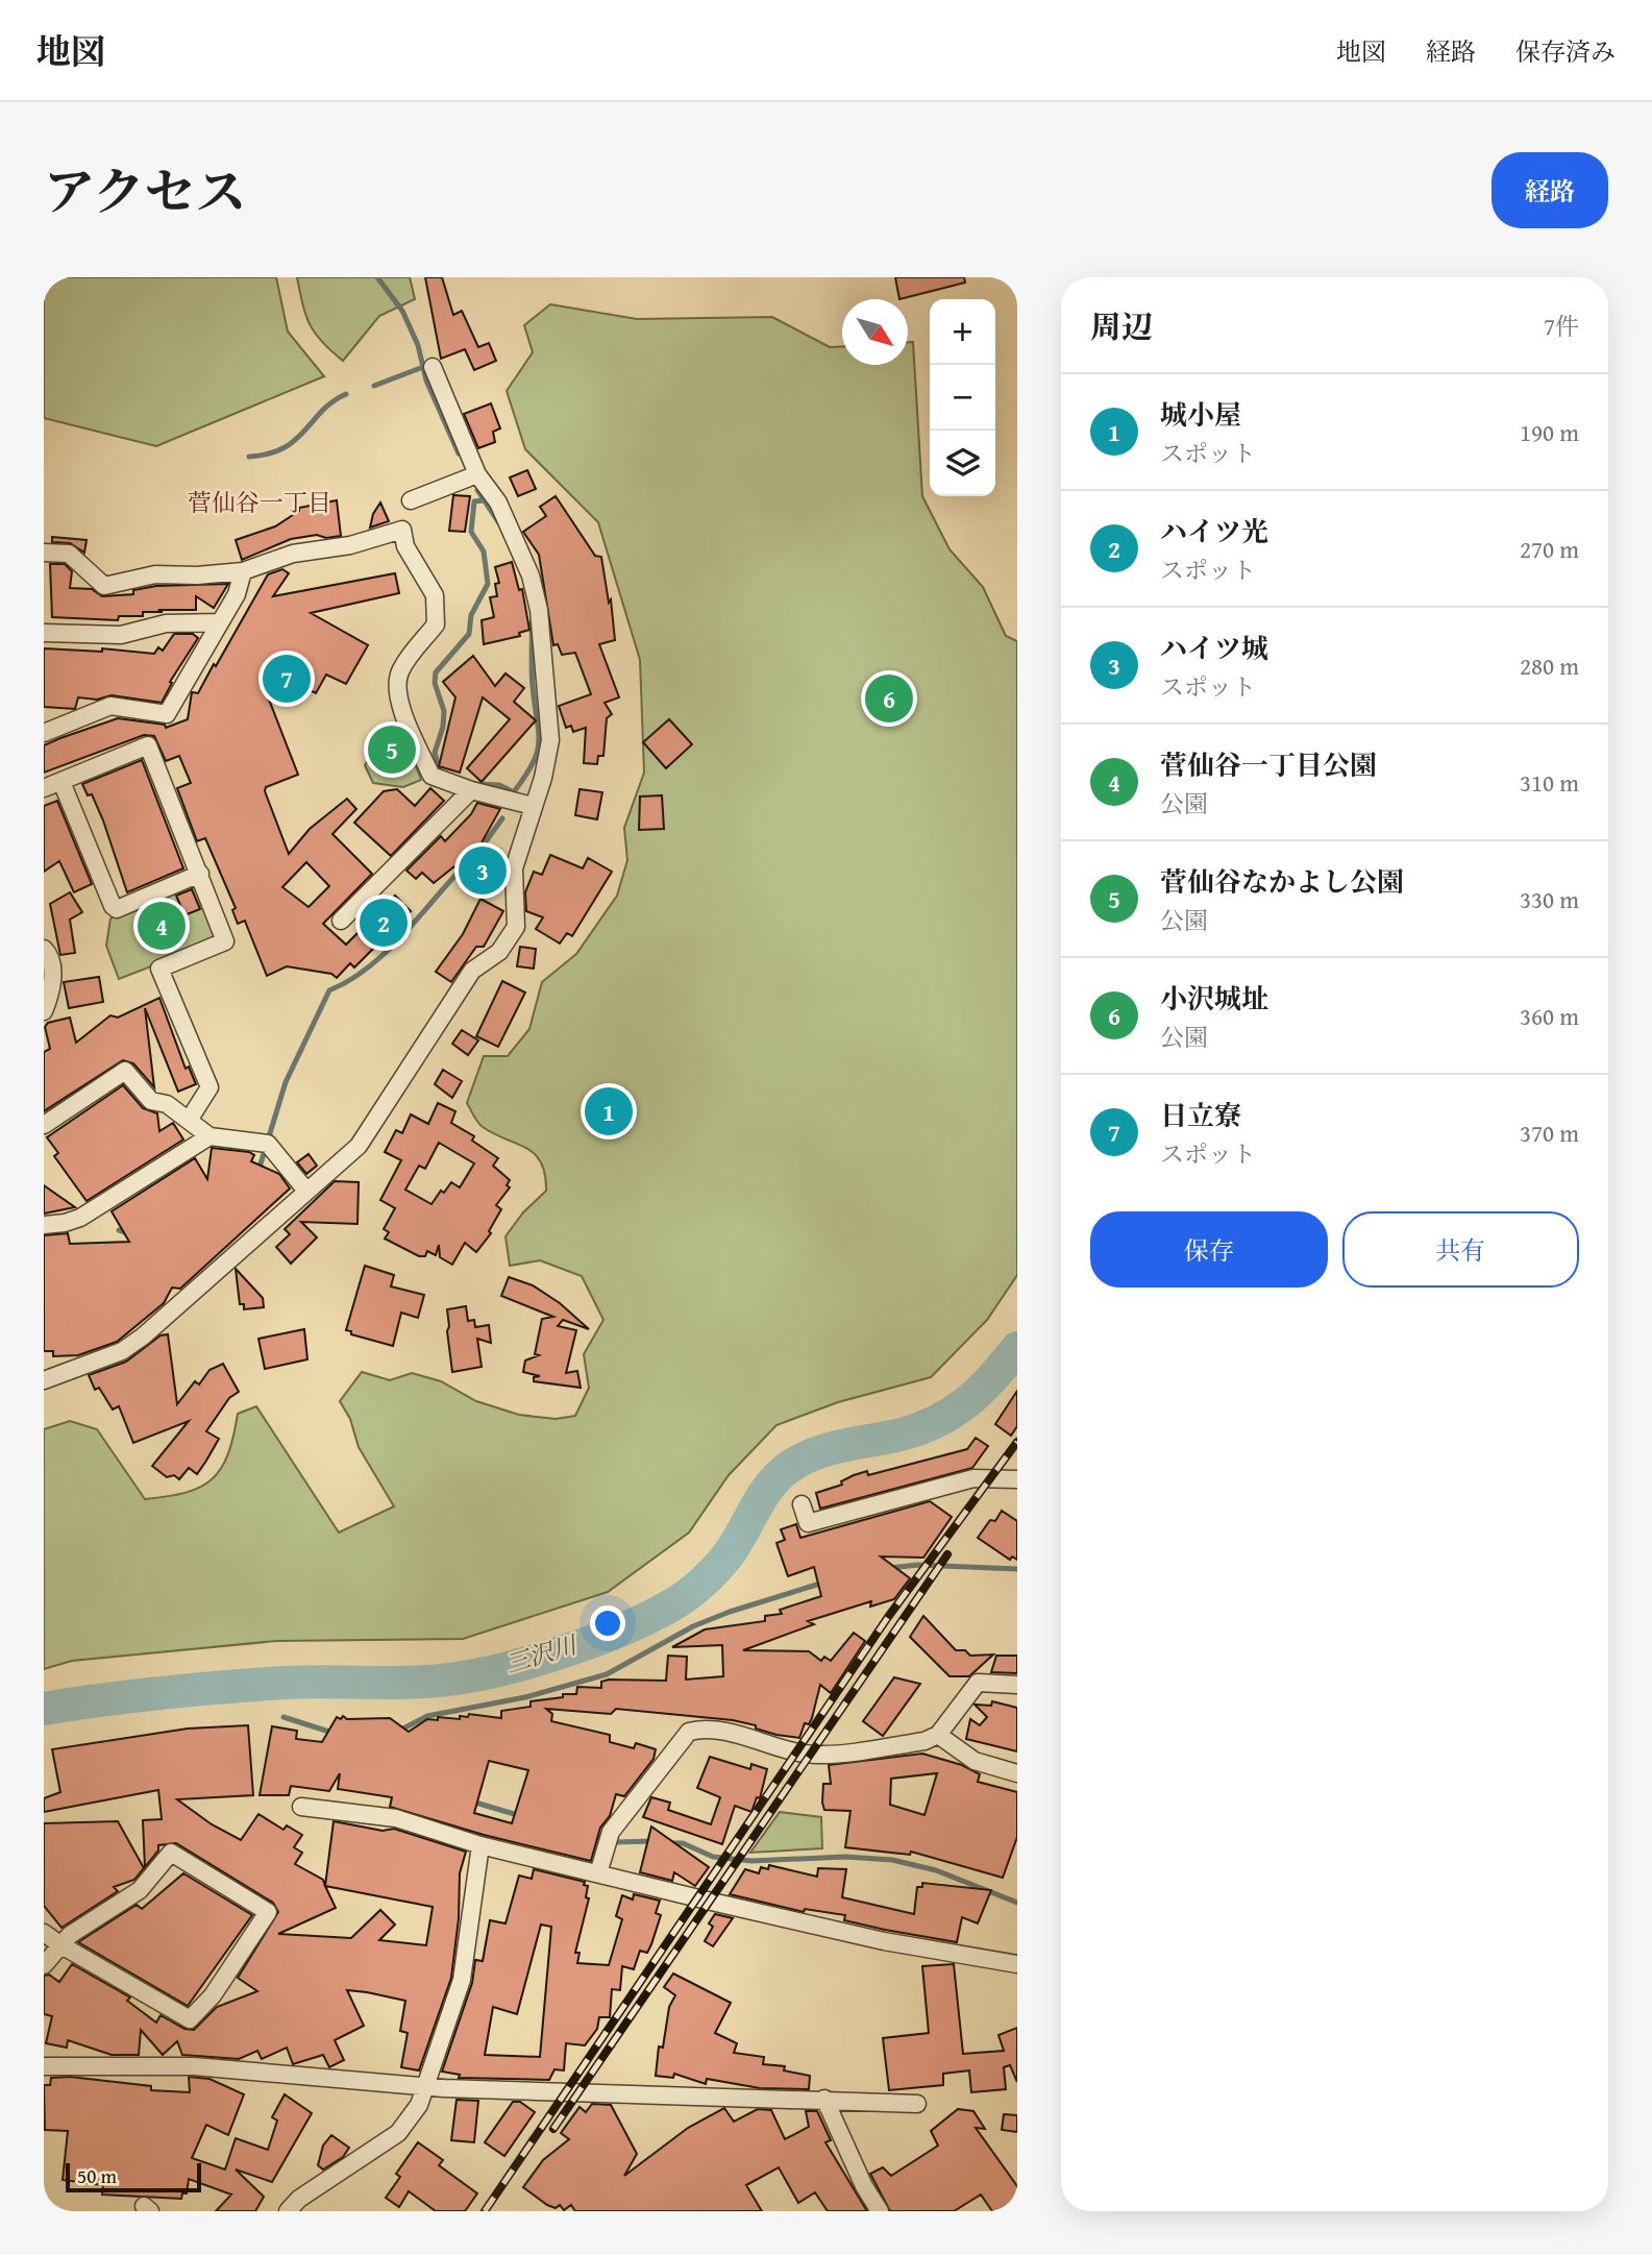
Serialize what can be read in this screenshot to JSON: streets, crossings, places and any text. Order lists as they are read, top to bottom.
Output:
{
  "districts": ["菅仙谷一丁目"],
  "water": ["三沢川"],
  "scale_bar": "50 m",
  "north": "bottom right",
  "page": {
    "header": "地図",
    "nav": ["地図", "経路", "保存済み"],
    "title": "アクセス",
    "buttons": [
      "経路",
      ["保存", "共有"]
    ],
    "heading": ["周辺", "7件"],
    "map_buttons": ["+", "−"],
    "list": [
      {
        "mark": "1",
        "name": "城小屋",
        "note": "スポット",
        "value": "190 m"
      },
      {
        "mark": "2",
        "name": "ハイツ光",
        "note": "スポット",
        "value": "270 m"
      },
      {
        "mark": "3",
        "name": "ハイツ城",
        "note": "スポット",
        "value": "280 m"
      },
      {
        "mark": "4",
        "name": "菅仙谷一丁目公園",
        "note": "公園",
        "value": "310 m"
      },
      {
        "mark": "5",
        "name": "菅仙谷なかよし公園",
        "note": "公園",
        "value": "330 m"
      },
      {
        "mark": "6",
        "name": "小沢城址",
        "note": "公園",
        "value": "360 m"
      },
      {
        "mark": "7",
        "name": "日立寮",
        "note": "スポット",
        "value": "370 m"
      }
    ],
    "pins": [
      "7",
      "6",
      "5",
      "3",
      "2",
      "4",
      "1"
    ],
    "scale": "50 m"
  }
}
